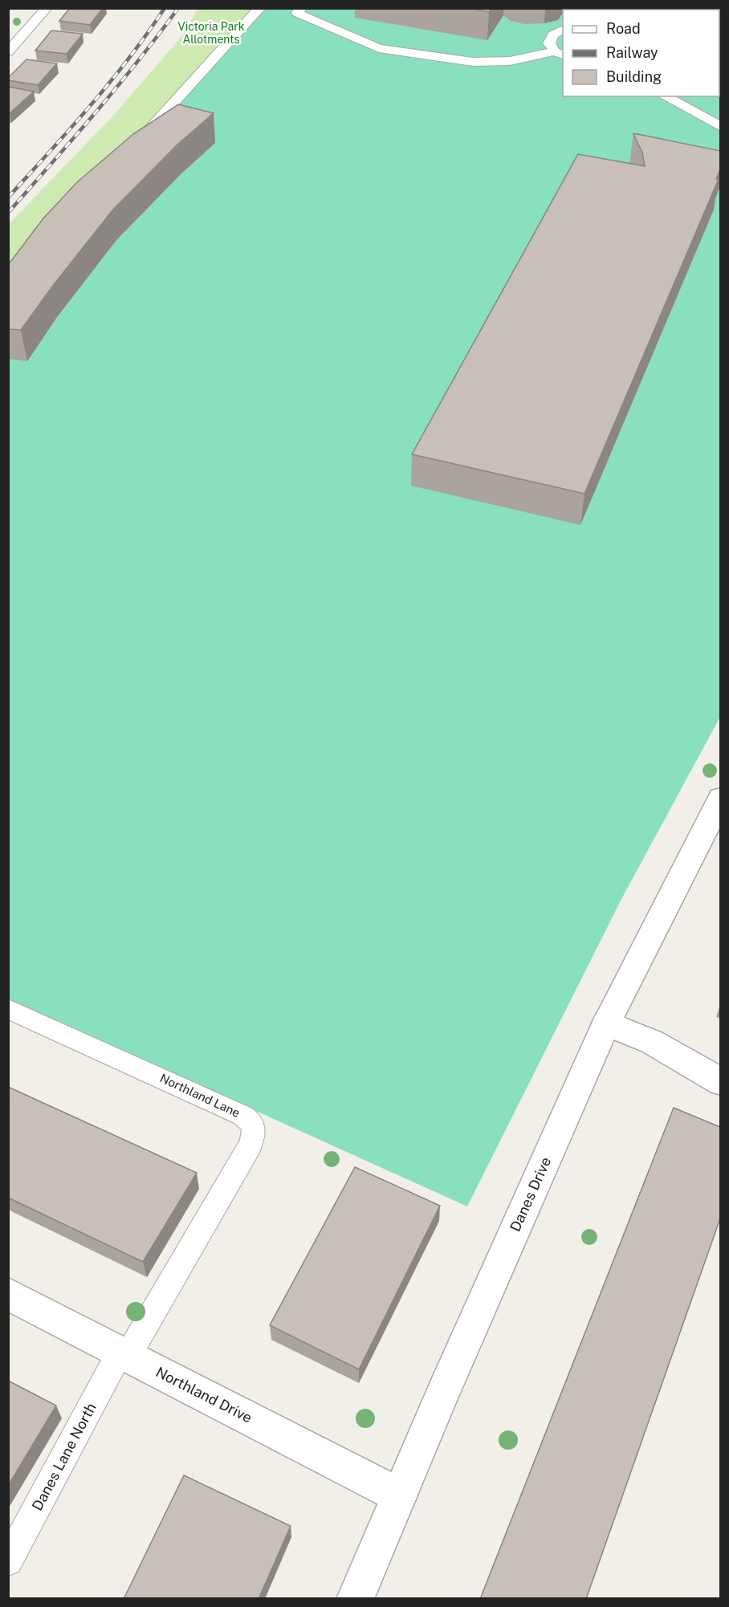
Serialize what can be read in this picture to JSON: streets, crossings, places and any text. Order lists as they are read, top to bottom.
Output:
{
  "streets": {
    "street": ["Danes Drive", "Northland Drive"],
    "lane": ["Northland Lane", "Danes Lane North"]
  },
  "crossings": [
    ["Northland Lane", "Northland Drive"],
    ["Northland Lane", "Danes Lane North"],
    ["Danes Drive", "Northland Drive"],
    ["Northland Drive", "Danes Lane North"]
  ],
  "parks": ["Victoria Park Allotments"],
  "legend": ["Road", "Railway", "Building"]
}
